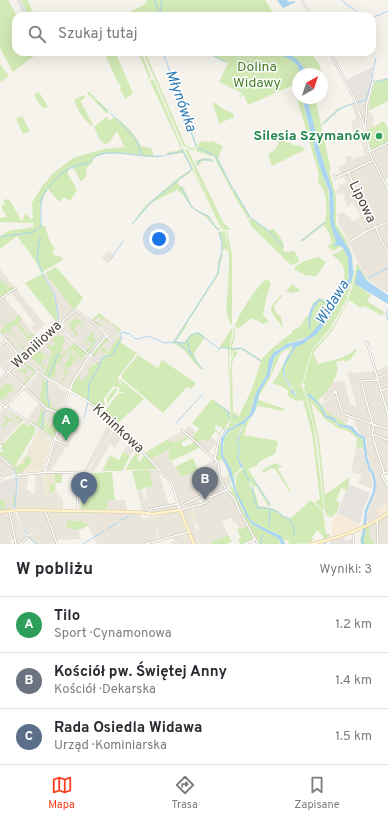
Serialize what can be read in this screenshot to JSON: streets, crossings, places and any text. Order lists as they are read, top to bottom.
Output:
{
  "streets": {
    "street": ["Lipowa", "Waniliowa", "Kminkowa"]
  },
  "crossings": [
    ["Waniliowa", "Kminkowa"]
  ],
  "water": ["Młynówka", "Widawa"],
  "parks": ["Dolina Widawy"],
  "places": ["Silesia Szymanów"],
  "north": "top right",
  "page": {
    "search": "Szukaj tutaj",
    "pins": ["A", "B", "C"],
    "heading": ["W pobliżu", "Wyniki: 3"],
    "list": [
      {
        "mark": "A",
        "name": "Tilo",
        "note": "Sport · Cynamonowa",
        "value": "1.2 km"
      },
      {
        "mark": "B",
        "name": "Kościół pw. Świętej Anny",
        "note": "Kościół · Dekarska",
        "value": "1.4 km"
      },
      {
        "mark": "C",
        "name": "Rada Osiedla Widawa",
        "note": "Urząd · Kominiarska",
        "value": "1.5 km"
      }
    ],
    "nav": ["Mapa", "Trasa", "Zapisane"]
  }
}
